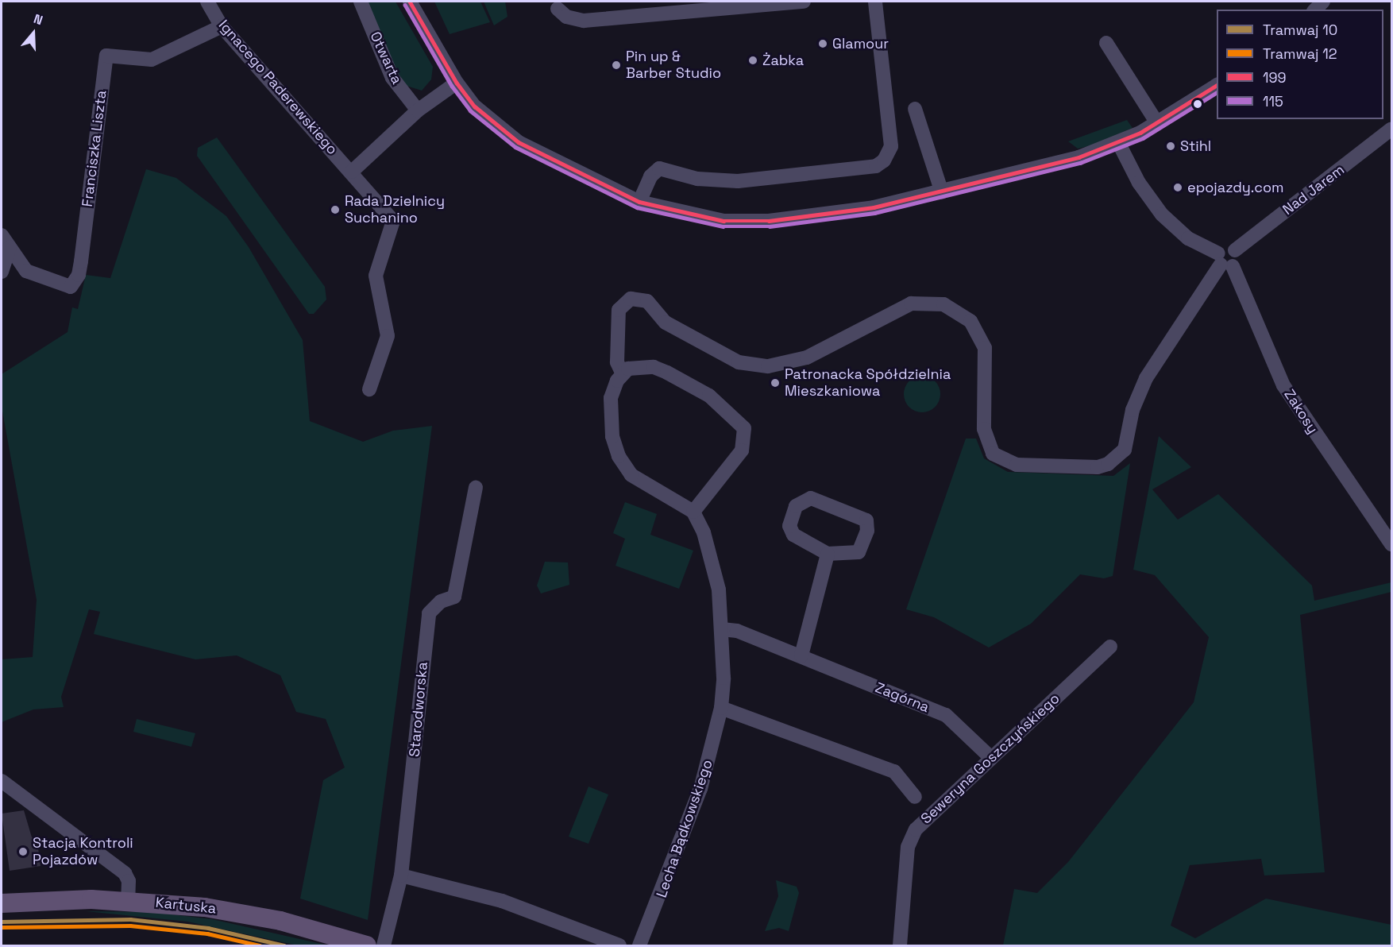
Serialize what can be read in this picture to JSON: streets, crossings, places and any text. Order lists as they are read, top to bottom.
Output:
{
  "streets": {
    "main road": ["Kartuska"],
    "street": [
      "Otwarta",
      "Ignacego Paderewskiego",
      "Franciszka Liszta",
      "Nad Jarem",
      "Zakosy",
      "Zagórna",
      "Starodworska",
      "Seweryna Goszczyńskiego",
      "Lecha Bądkowskiego"
    ]
  },
  "crossings": [
    ["Ignacego Paderewskiego", "Franciszka Liszta"],
    ["Nad Jarem", "Zakosy"],
    ["Zagórna", "Seweryna Goszczyńskiego"],
    ["Zagórna", "Lecha Bądkowskiego"]
  ],
  "places": [
    "Glamour",
    "Żabka",
    "Pin up & Barber Studio",
    "Stihl",
    "epojazdy.com",
    "Rada Dzielnicy Suchanino",
    "Patronacka Spółdzielnia Mieszkaniowa",
    "Stacja Kontroli Pojazdów"
  ],
  "lines": [
    "transit line 199",
    "transit line 115",
    "tram line 10",
    "tram line 12"
  ],
  "legend": [
    "Tramwaj 10",
    "Tramwaj 12",
    "199",
    "115"
  ],
  "north": "top"
}
